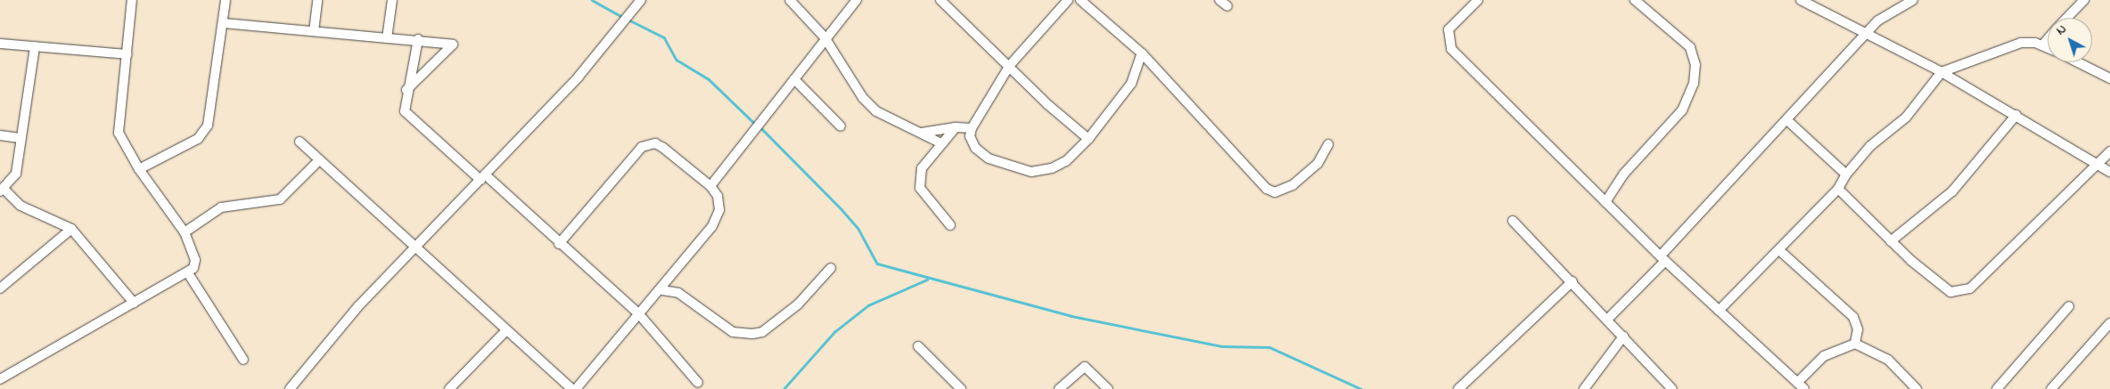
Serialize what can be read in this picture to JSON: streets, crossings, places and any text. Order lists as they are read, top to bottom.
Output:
{
  "north": "top left"
}
